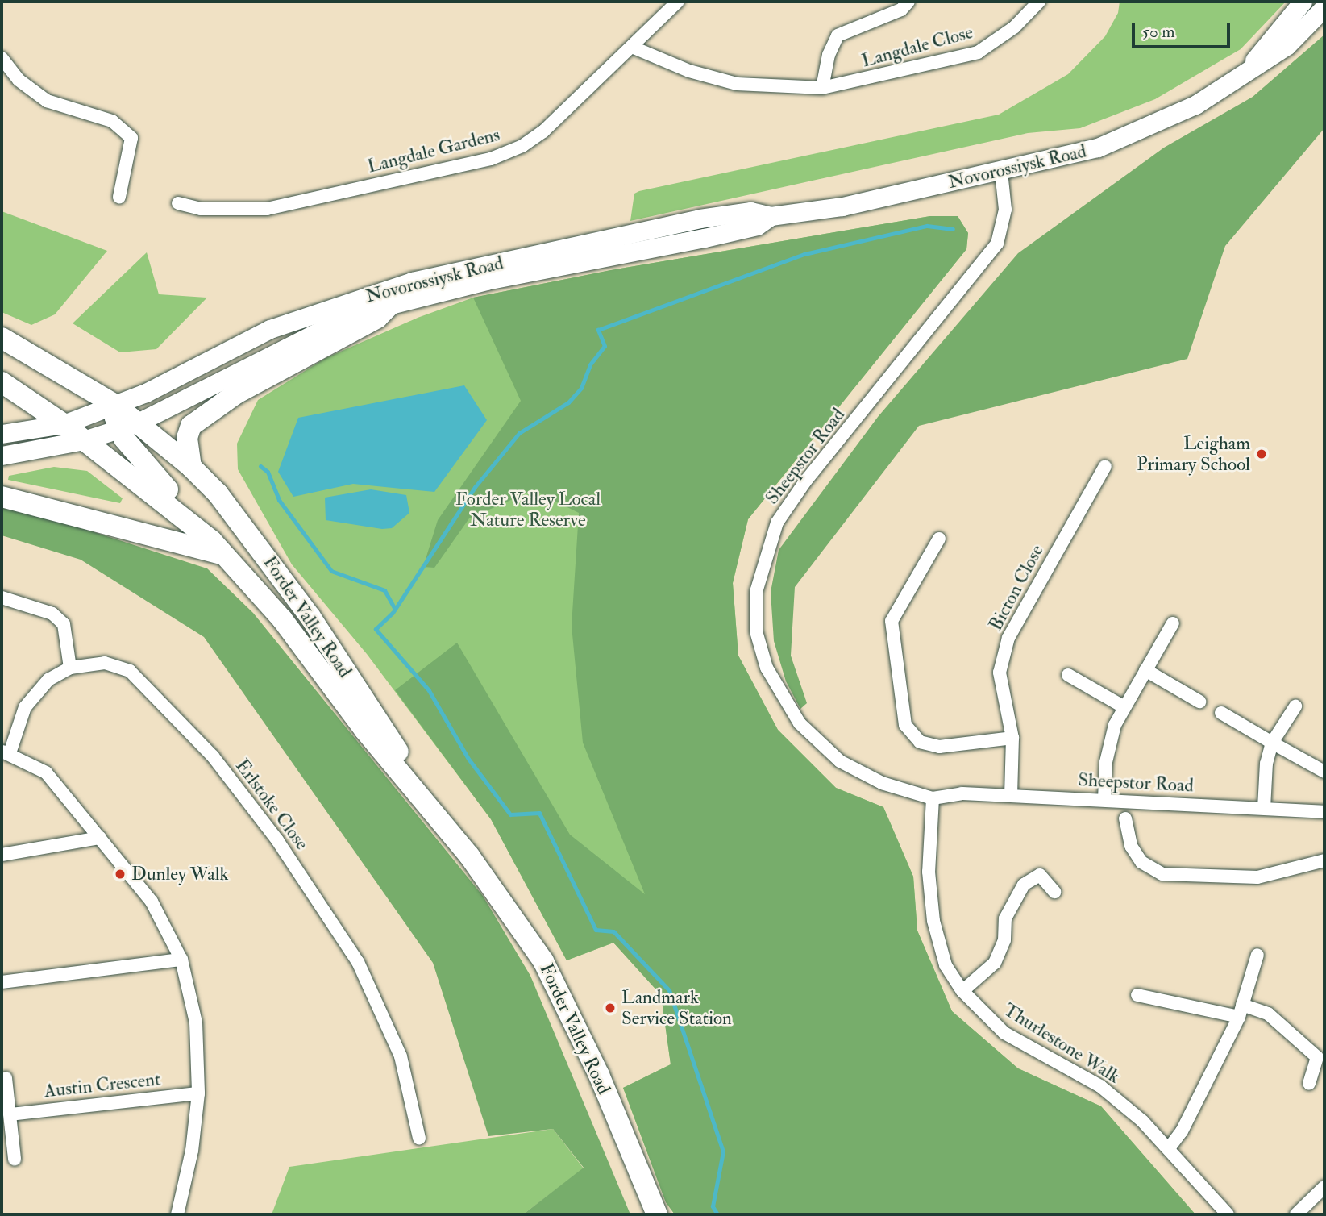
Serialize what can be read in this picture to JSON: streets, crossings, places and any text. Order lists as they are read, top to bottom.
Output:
{
  "streets": {
    "main road": ["Novorossiysk Road", "Forder Valley Road"],
    "street": [
      "Langdale Close",
      "Langdale Gardens",
      "Sheepstor Road",
      "Bicton Close",
      "Erlstoke Close",
      "Thurlestone Walk",
      "Austin Crescent"
    ]
  },
  "crossings": [
    ["Langdale Close", "Langdale Gardens"],
    ["Novorossiysk Road", "Sheepstor Road"],
    ["Novorossiysk Road", "Forder Valley Road"],
    ["Sheepstor Road", "Bicton Close"],
    ["Sheepstor Road", "Thurlestone Walk"]
  ],
  "parks": ["Forder Valley Local Nature Reserve"],
  "places": ["Leigham Primary School", "Dunley Walk", "Landmark Service Station"],
  "scale_bar": "50 m"
}
